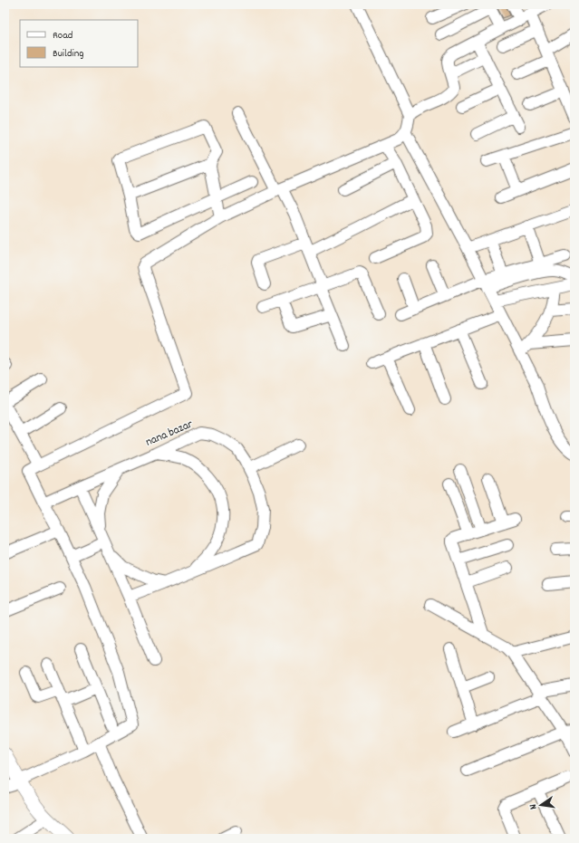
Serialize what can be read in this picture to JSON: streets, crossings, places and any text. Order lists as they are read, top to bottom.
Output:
{
  "streets": {
    "street": ["nana bazar"]
  },
  "legend": ["Road", "Building"],
  "north": "left"
}
